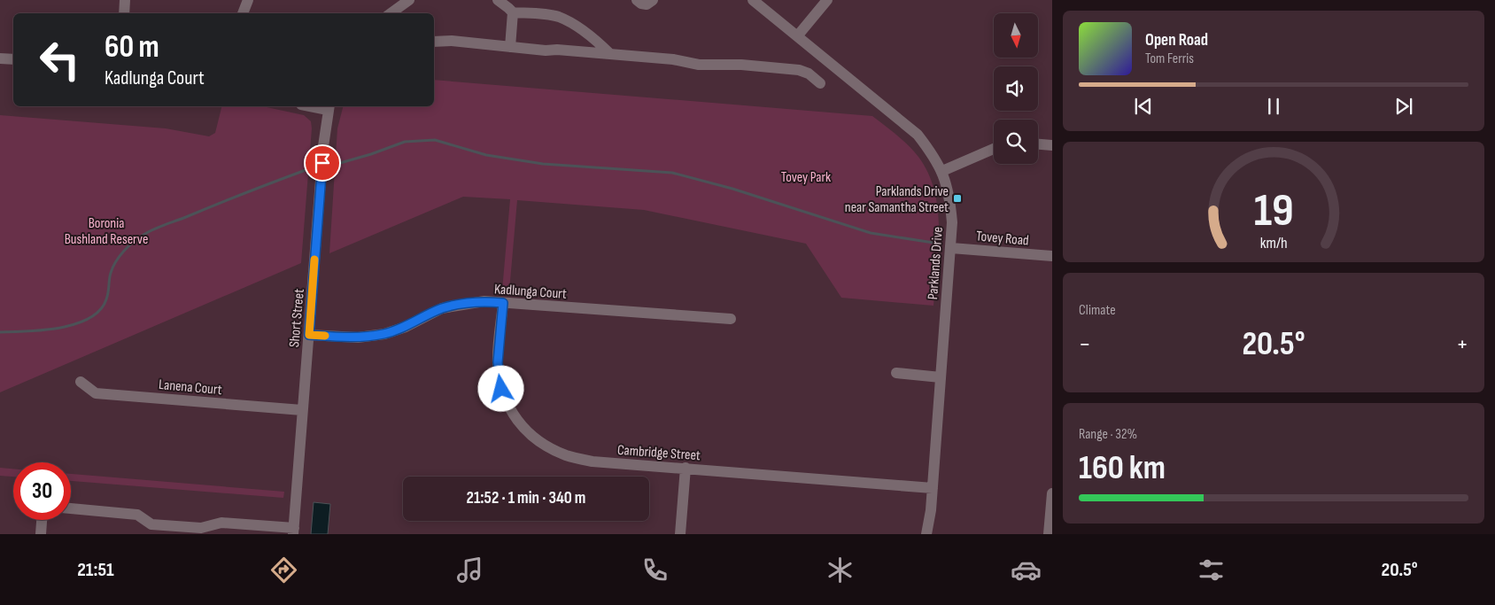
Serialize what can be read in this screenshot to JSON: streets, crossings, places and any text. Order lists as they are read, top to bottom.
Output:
{
  "streets": {
    "street": [
      "Tovey Road",
      "Parklands Drive",
      "Kadlunga Court",
      "Short Street",
      "Lanena Court",
      "Cambridge Street"
    ]
  },
  "crossings": [
    ["Tovey Road", "Parklands Drive"],
    ["Parklands Drive", "Cambridge Street"],
    ["Kadlunga Court", "Short Street"],
    ["Kadlunga Court", "Cambridge Street"],
    ["Short Street", "Lanena Court"]
  ],
  "parks": ["Tovey Park", "Boronia Bushland Reserve"],
  "places": {
    "transit": ["Parklands Drive near Samantha Street"]
  },
  "north": "bottom",
  "page": {
    "turn": ["60 m", "Kadlunga Court"],
    "song": ["Open Road", "Tom Ferris"],
    "tile": [
      "Climate",
      ["Range · 32%", "160 km"]
    ],
    "heat": ["−", "20.5°", "+"],
    "limit": "30",
    "trip": "21:52 · 1 min · 340 m",
    "tabs": ["21:51", "20.5°"],
    "gauge": ["19", "km/h"]
  }
}
